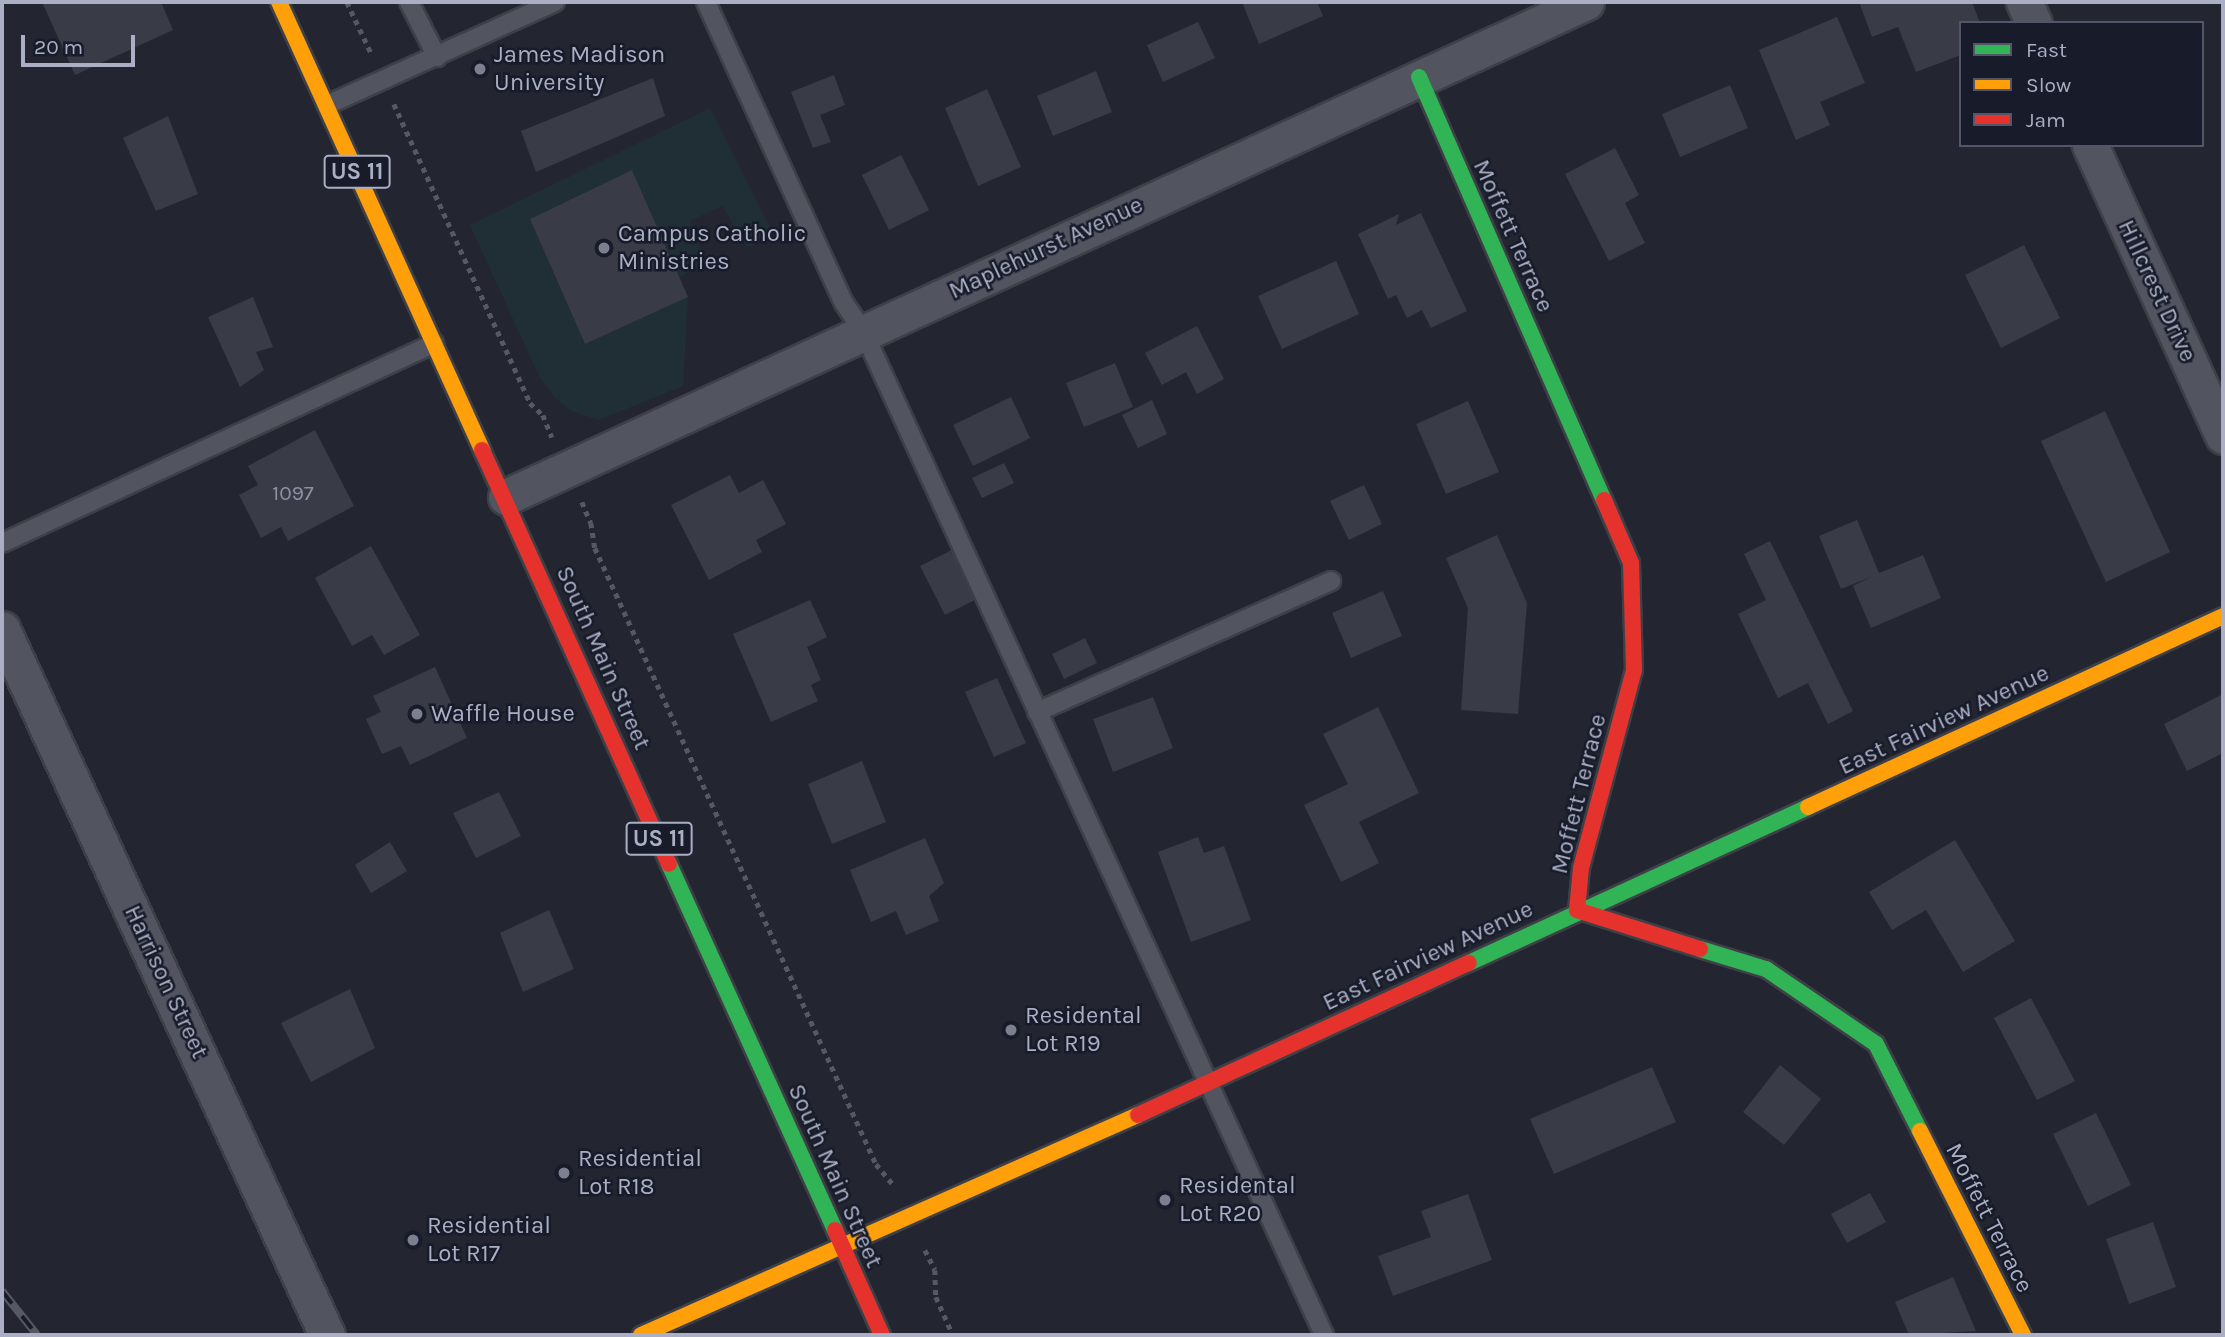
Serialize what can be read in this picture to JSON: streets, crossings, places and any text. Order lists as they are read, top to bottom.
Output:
{
  "streets": {
    "street": [
      "US 11",
      "Moffett Terrace",
      "Maplehurst Avenue",
      "Hillcrest Drive",
      "South Main Street",
      "East Fairview Avenue",
      "Harrison Street"
    ]
  },
  "crossings": [
    ["Moffett Terrace", "Maplehurst Avenue"],
    ["Moffett Terrace", "East Fairview Avenue"],
    ["Maplehurst Avenue", "South Main Street"],
    ["South Main Street", "East Fairview Avenue"]
  ],
  "places": [
    "James Madison University",
    "Campus Catholic Ministries",
    "Waffle House",
    "Residental Lot R19",
    "Residential Lot R18",
    "Residental Lot R20",
    "Residential Lot R17"
  ],
  "house_numbers": ["1097"],
  "legend": ["Fast", "Slow", "Jam"],
  "scale_bar": "20 m"
}
